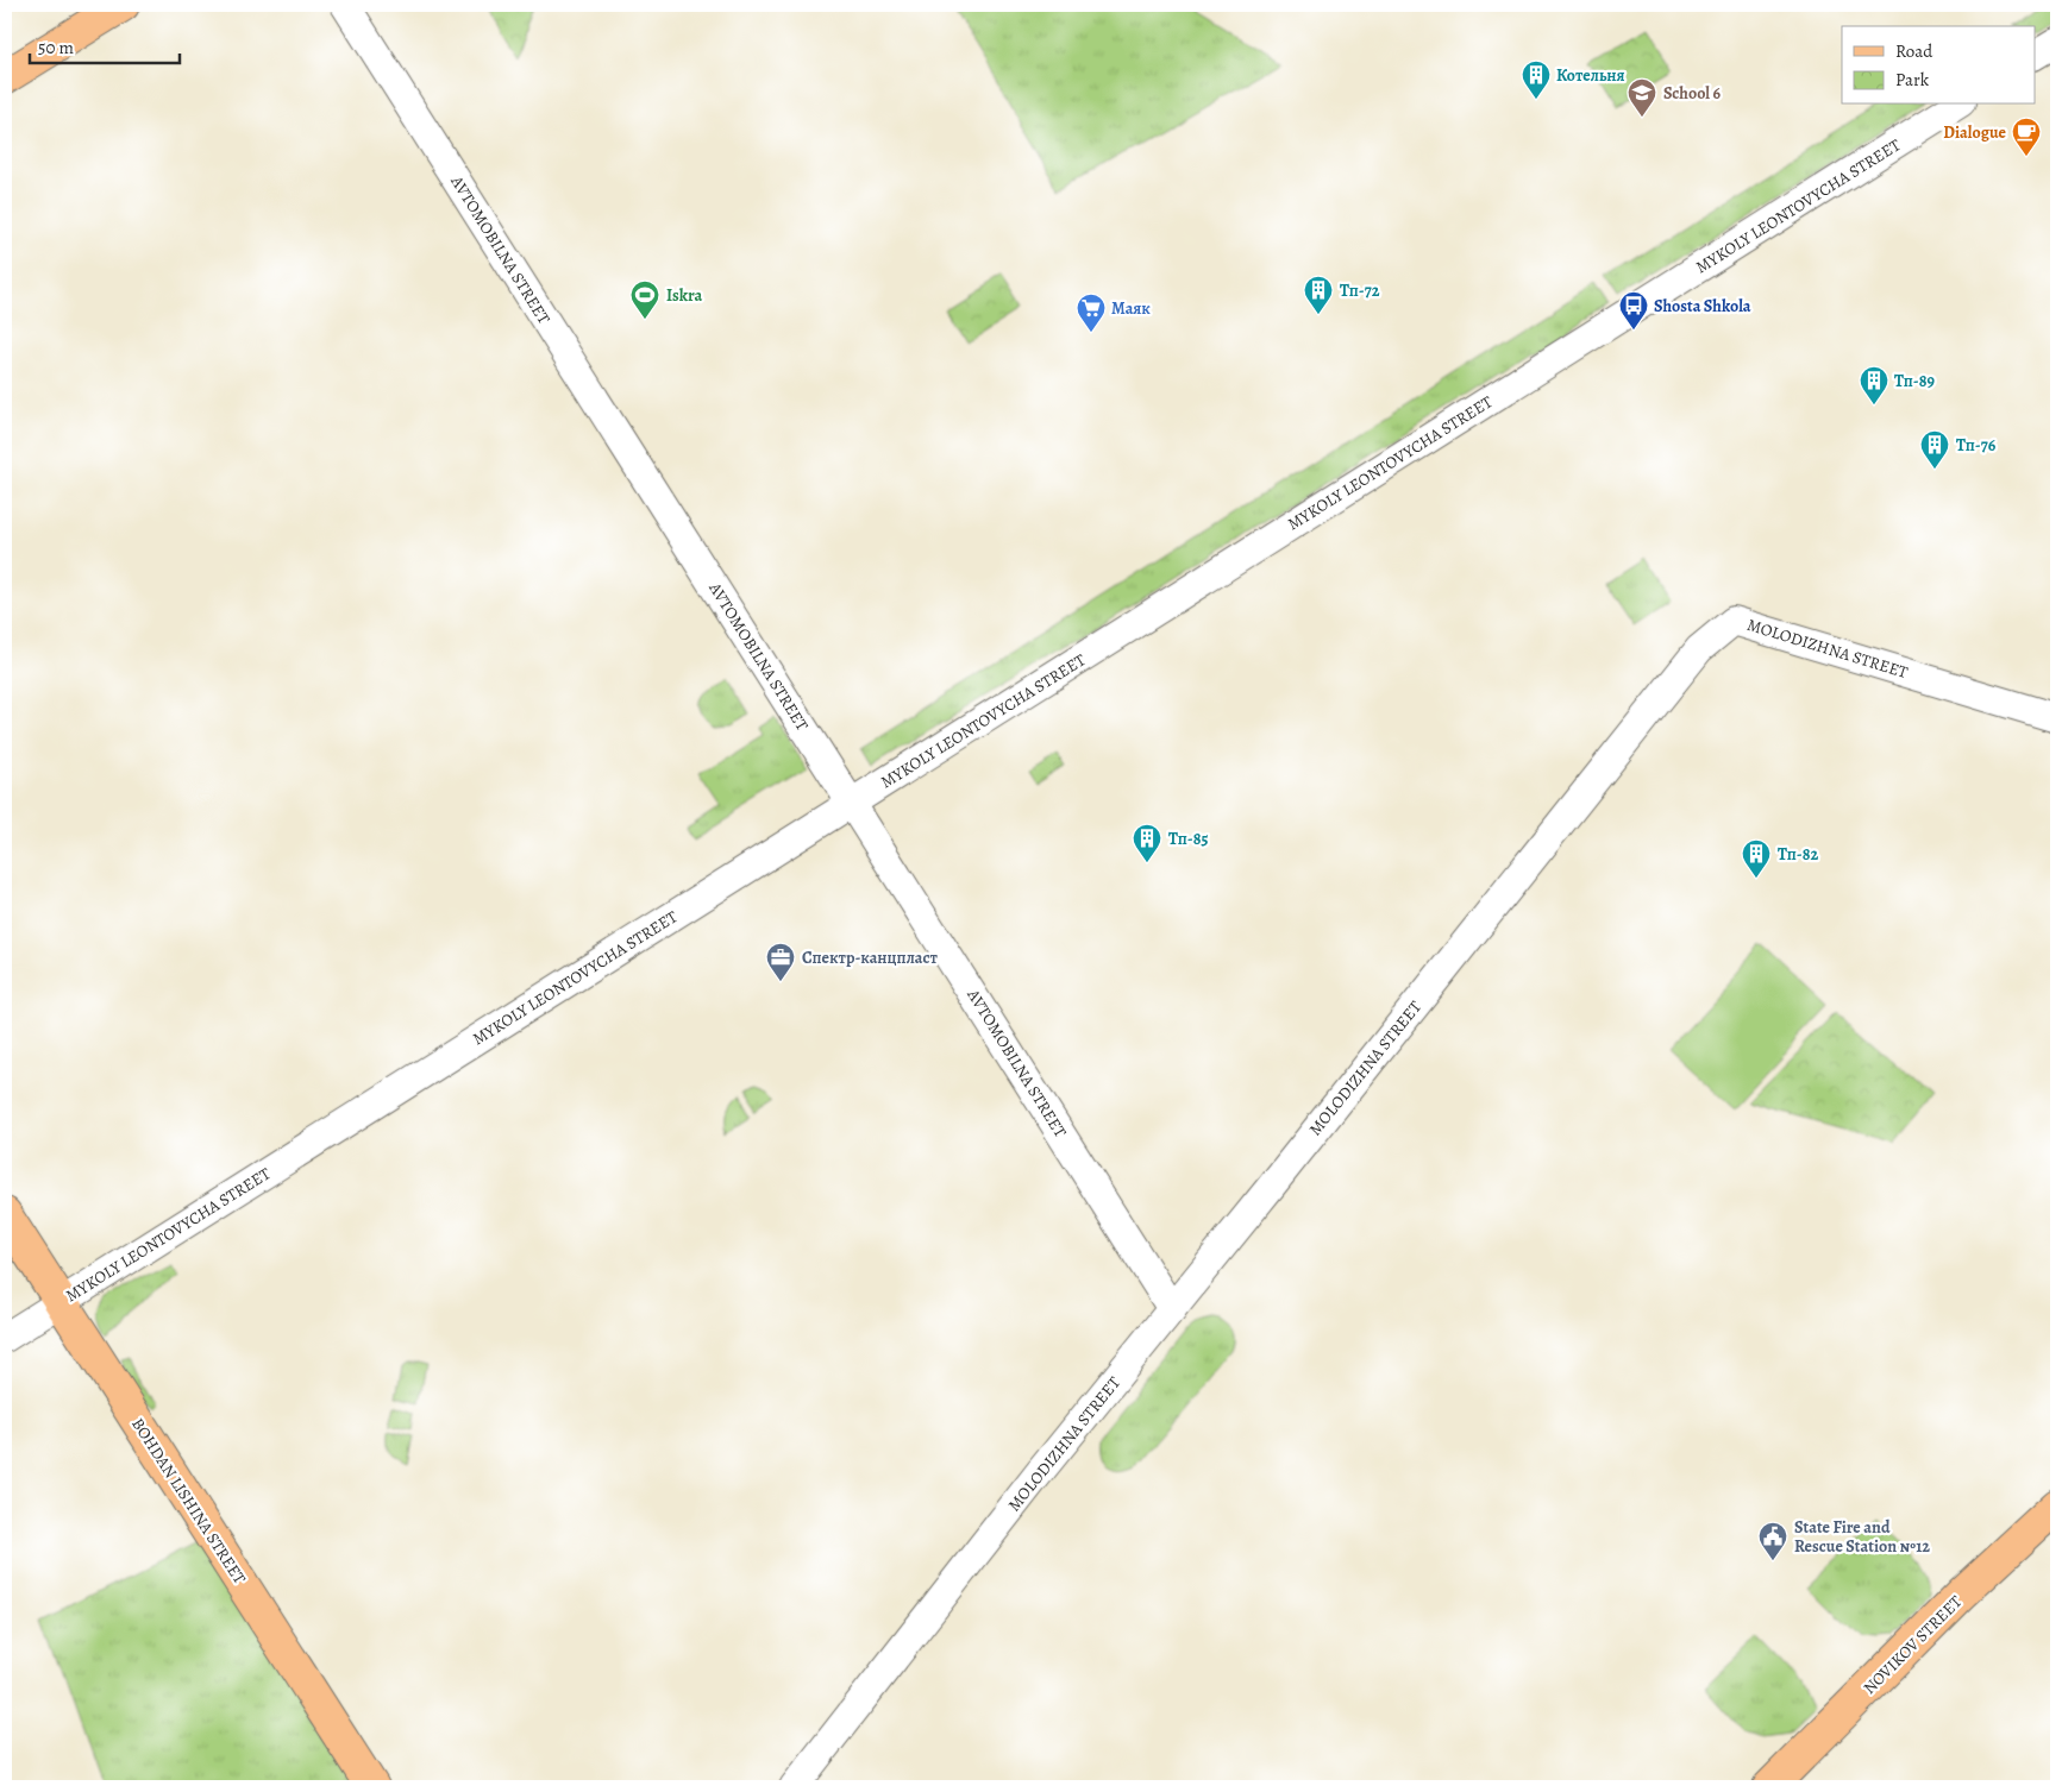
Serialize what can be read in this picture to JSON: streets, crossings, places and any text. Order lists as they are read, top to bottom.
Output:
{
  "streets": {
    "main road": ["BOHDAN LISHINA STREET", "NOVIKOV STREET"],
    "street": ["MYKOLY LEONTOVYCHA STREET", "AVTOMOBILNA STREET", "MOLODIZHNA STREET"]
  },
  "crossings": [
    ["MYKOLY LEONTOVYCHA STREET", "AVTOMOBILNA STREET"],
    ["MYKOLY LEONTOVYCHA STREET", "BOHDAN LISHINA STREET"],
    ["AVTOMOBILNA STREET", "MOLODIZHNA STREET"]
  ],
  "places": {
    "building": [
      "Котельня",
      "Тп-72",
      "Тп-89",
      "Тп-76",
      "Тп-85",
      "Тп-82"
    ],
    "school or university": ["School 6"],
    "cafe": ["Dialogue"],
    "sports": ["Iskra"],
    "bus stop": ["Shosta Shkola"],
    "supermarket": ["Маяк"],
    "office": ["Спектр-канцпласт"],
    "public building": ["State Fire and Rescue Station №12"]
  },
  "legend": ["Road", "Park"],
  "scale_bar": "50 m"
}
